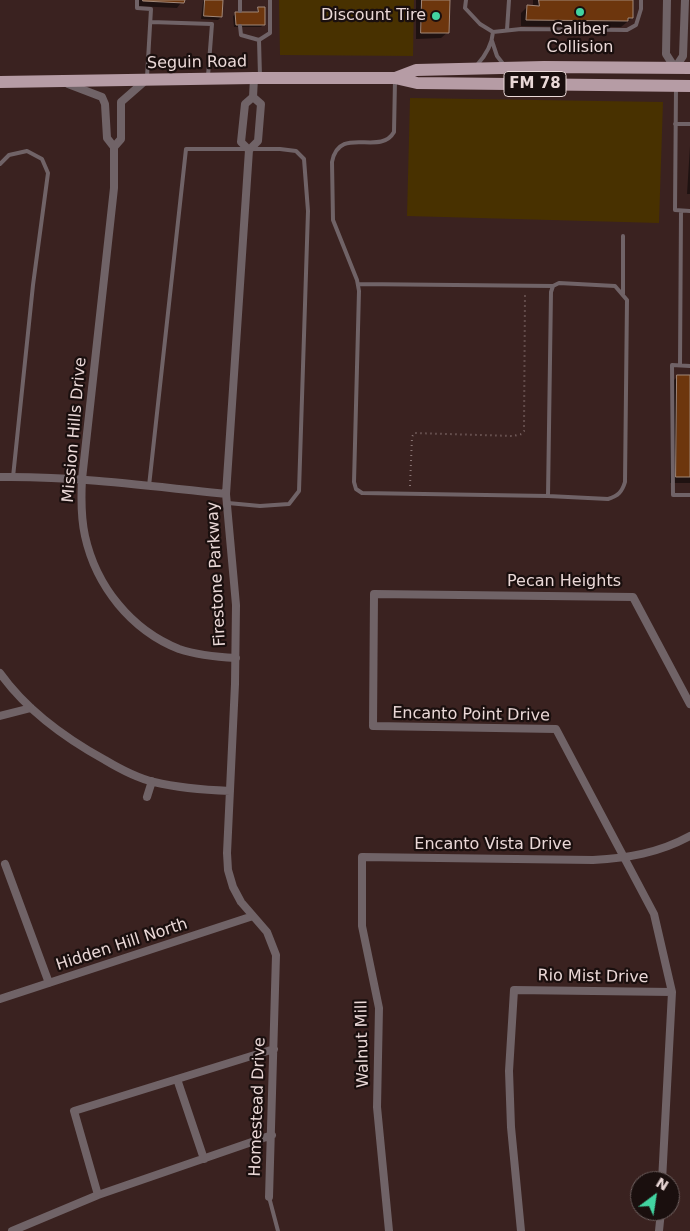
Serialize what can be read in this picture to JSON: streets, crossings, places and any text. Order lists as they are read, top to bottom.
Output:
{
  "streets": {
    "main road": ["Seguin Road", "FM 78"],
    "street": [
      "Mission Hills Drive",
      "Firestone Parkway",
      "Pecan Heights",
      "Encanto Point Drive",
      "Encanto Vista Drive",
      "Hidden Hill North",
      "Rio Mist Drive",
      "Walnut Mill",
      "Homestead Drive"
    ]
  },
  "crossings": [
    ["Seguin Road", "Mission Hills Drive"],
    ["Seguin Road", "Firestone Parkway"],
    ["Mission Hills Drive", "Firestone Parkway"],
    ["Firestone Parkway", "Hidden Hill North"],
    ["Firestone Parkway", "Homestead Drive"],
    ["Pecan Heights", "Encanto Point Drive"],
    ["Encanto Point Drive", "Encanto Vista Drive"],
    ["Encanto Point Drive", "Rio Mist Drive"],
    ["Encanto Vista Drive", "Walnut Mill"]
  ],
  "places": ["Caliber Collision", "Discount Tire"],
  "north": "top right"
}
